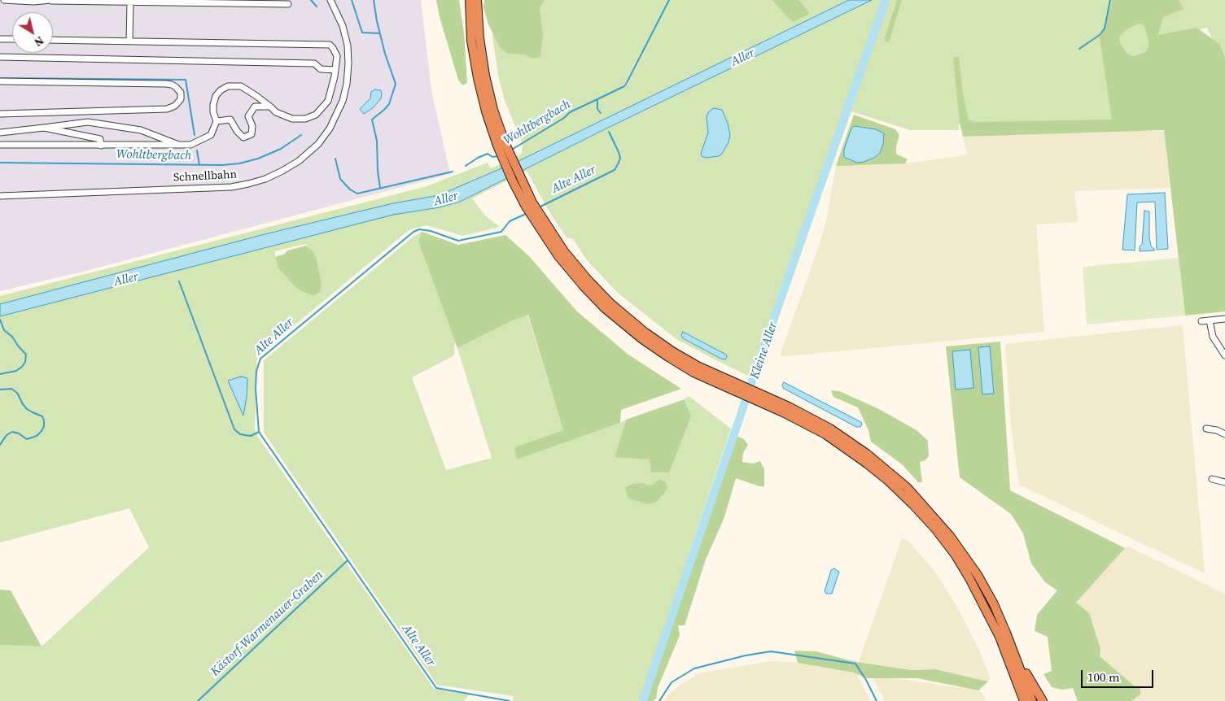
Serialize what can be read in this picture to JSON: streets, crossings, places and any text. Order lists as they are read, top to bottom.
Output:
{
  "streets": {
    "street": ["Schnellbahn"]
  },
  "water": [
    "Aller",
    "Wohltbergbach",
    "Alte Aller",
    "Kleine Aller",
    "Kästorf-Warmenauer-Graben"
  ],
  "scale_bar": "100 m",
  "north": "bottom right"
}
